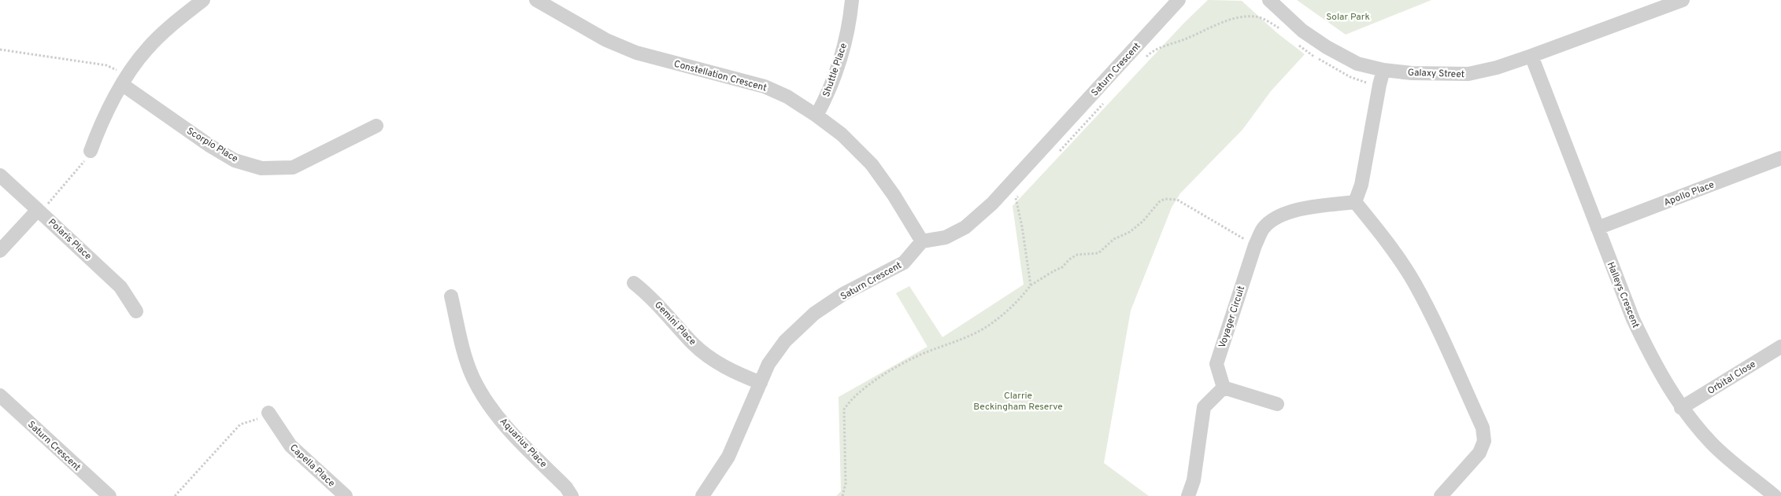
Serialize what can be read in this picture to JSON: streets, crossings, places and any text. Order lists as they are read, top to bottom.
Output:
{
  "streets": {
    "street": [
      "Saturn Crescent",
      "Shuttle Place",
      "Galaxy Street",
      "Constellation Crescent",
      "Scorpio Place",
      "Apollo Place",
      "Polaris Place",
      "Halleys Crescent",
      "Voyager Circuit",
      "Gemini Place",
      "Orbital Close",
      "Aquarius Place",
      "Capella Place"
    ]
  },
  "crossings": [
    ["Saturn Crescent", "Constellation Crescent"],
    ["Saturn Crescent", "Gemini Place"],
    ["Shuttle Place", "Constellation Crescent"],
    ["Galaxy Street", "Halleys Crescent"],
    ["Apollo Place", "Halleys Crescent"],
    ["Halleys Crescent", "Orbital Close"]
  ],
  "parks": ["Solar Park", "Clarrie Beckingham Reserve"]
}
